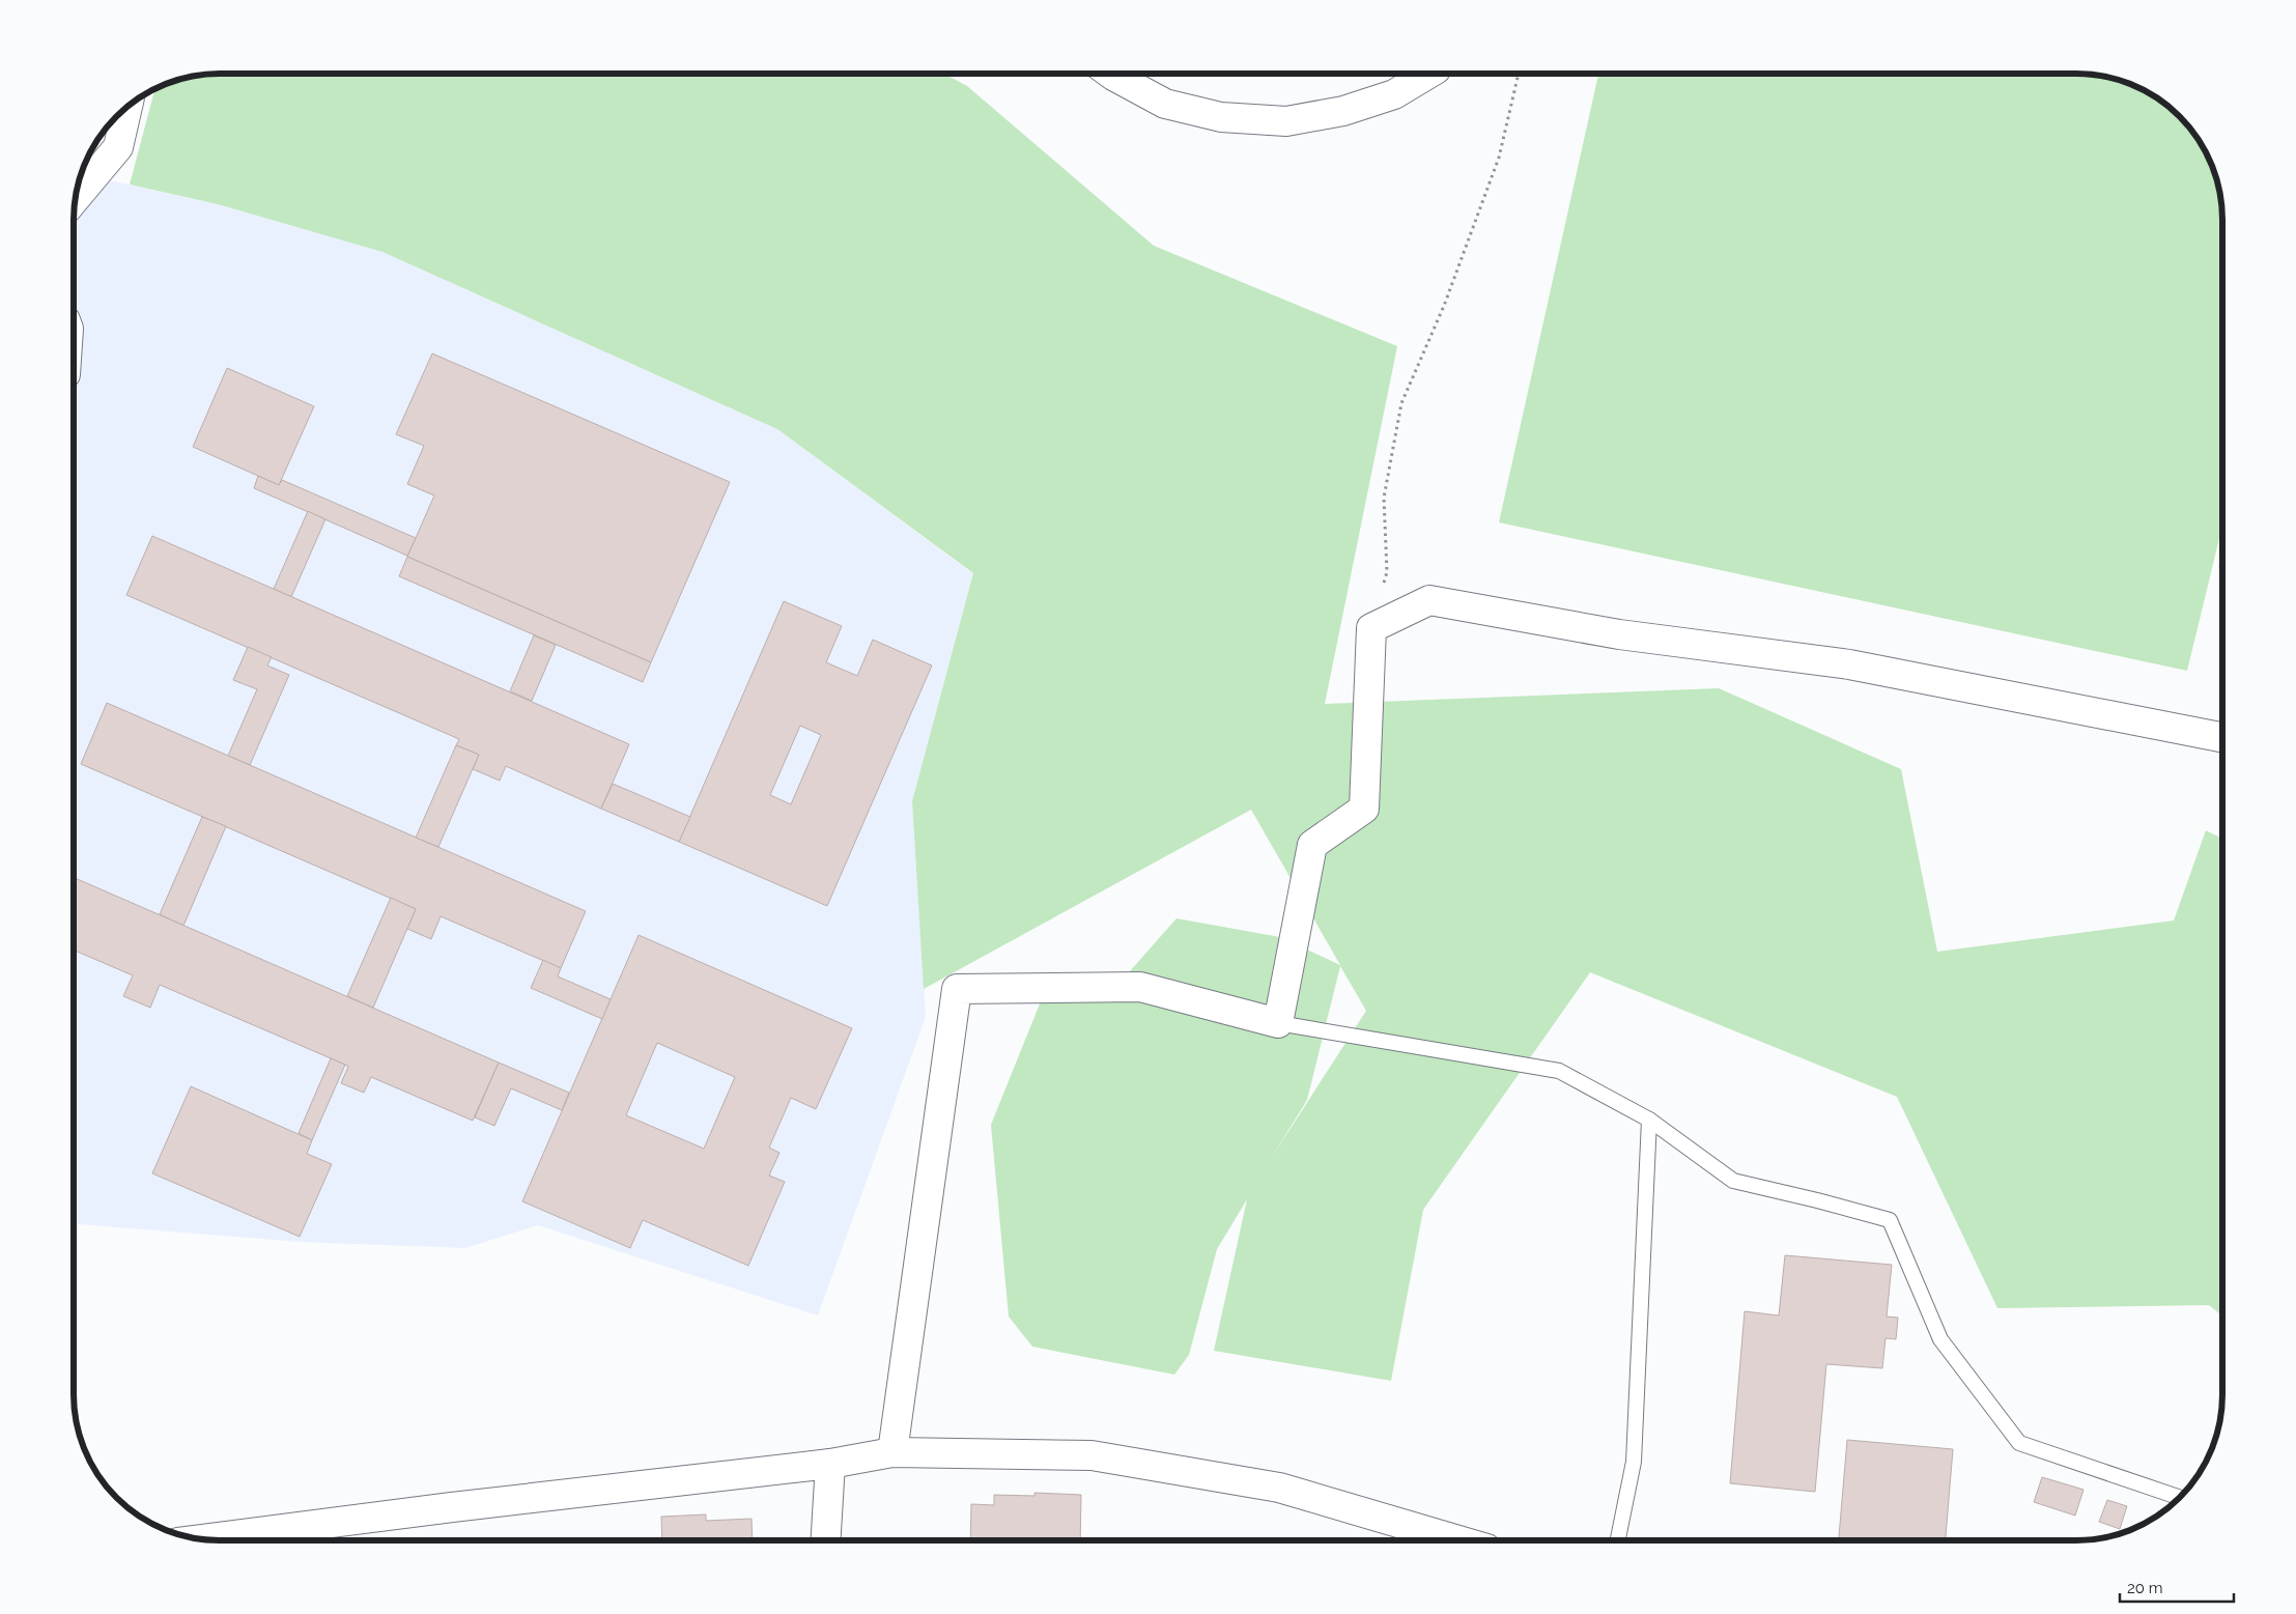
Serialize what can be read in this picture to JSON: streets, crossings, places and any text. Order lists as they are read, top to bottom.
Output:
{
  "scale_bar": "20 m"
}
